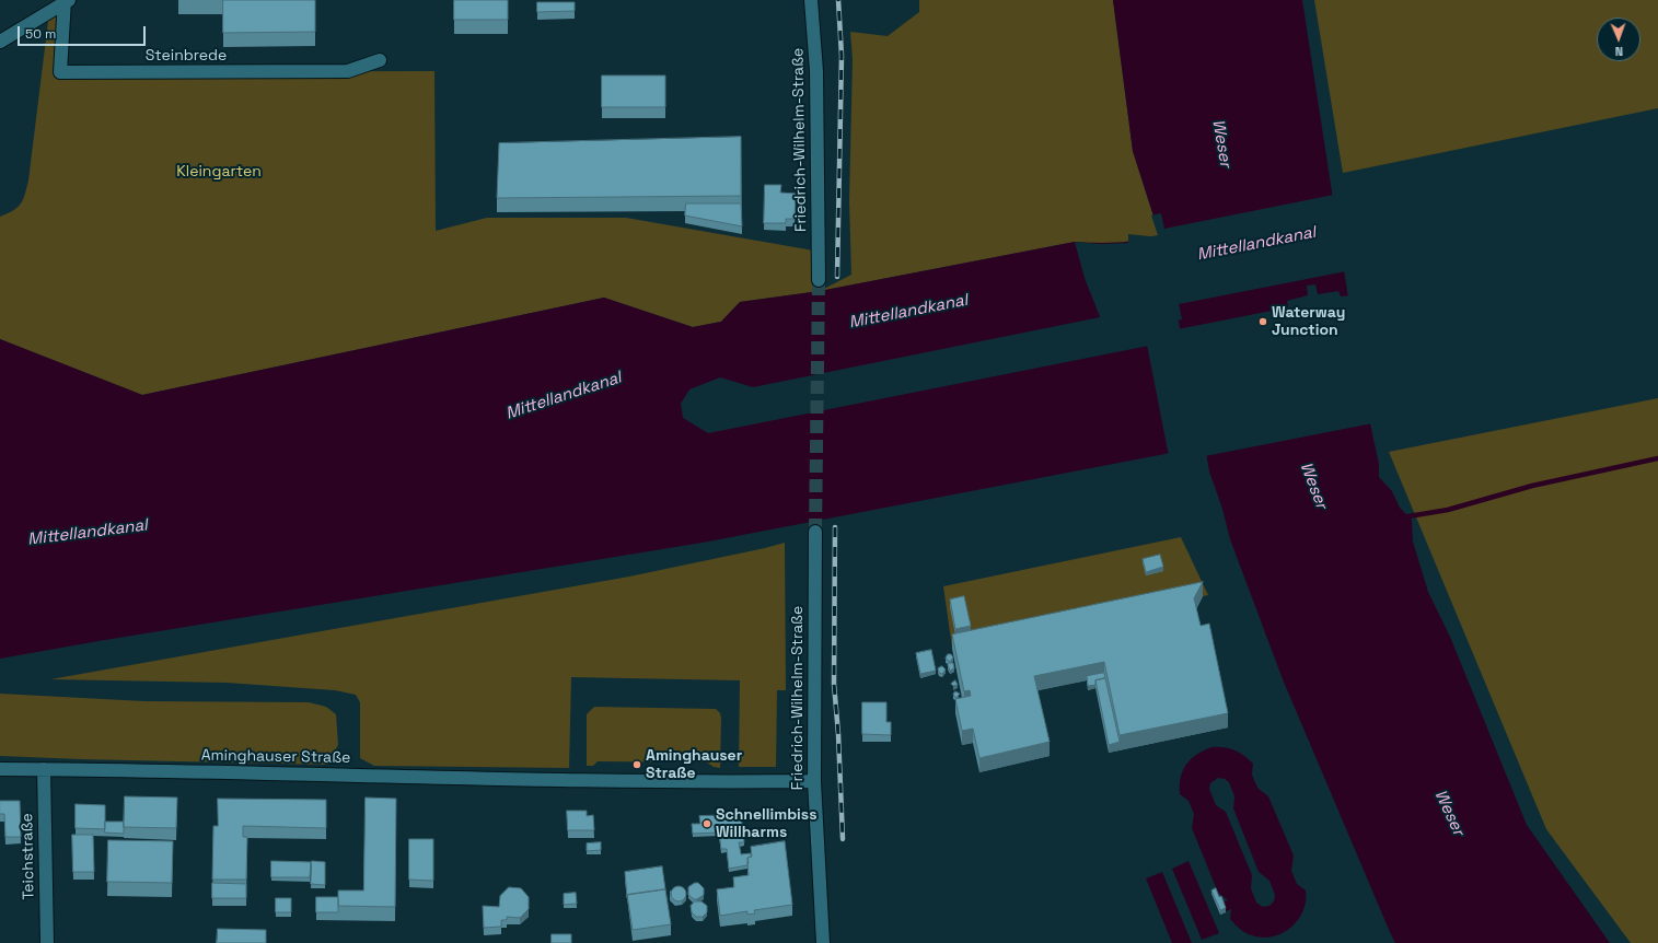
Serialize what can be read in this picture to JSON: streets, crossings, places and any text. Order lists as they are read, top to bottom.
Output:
{
  "streets": {
    "street": [
      "Steinbrede",
      "Friedrich-Wilhelm-Straße",
      "Aminghauser Straße",
      "Teichstraße"
    ]
  },
  "crossings": [
    ["Friedrich-Wilhelm-Straße", "Aminghauser Straße"],
    ["Aminghauser Straße", "Teichstraße"]
  ],
  "water": ["Weser", "Mittellandkanal"],
  "parks": ["Kleingarten"],
  "places": ["Waterway Junction", "Aminghauser Straße", "Schnellimbiss Willharms"],
  "scale_bar": "50 m",
  "north": "bottom"
}
